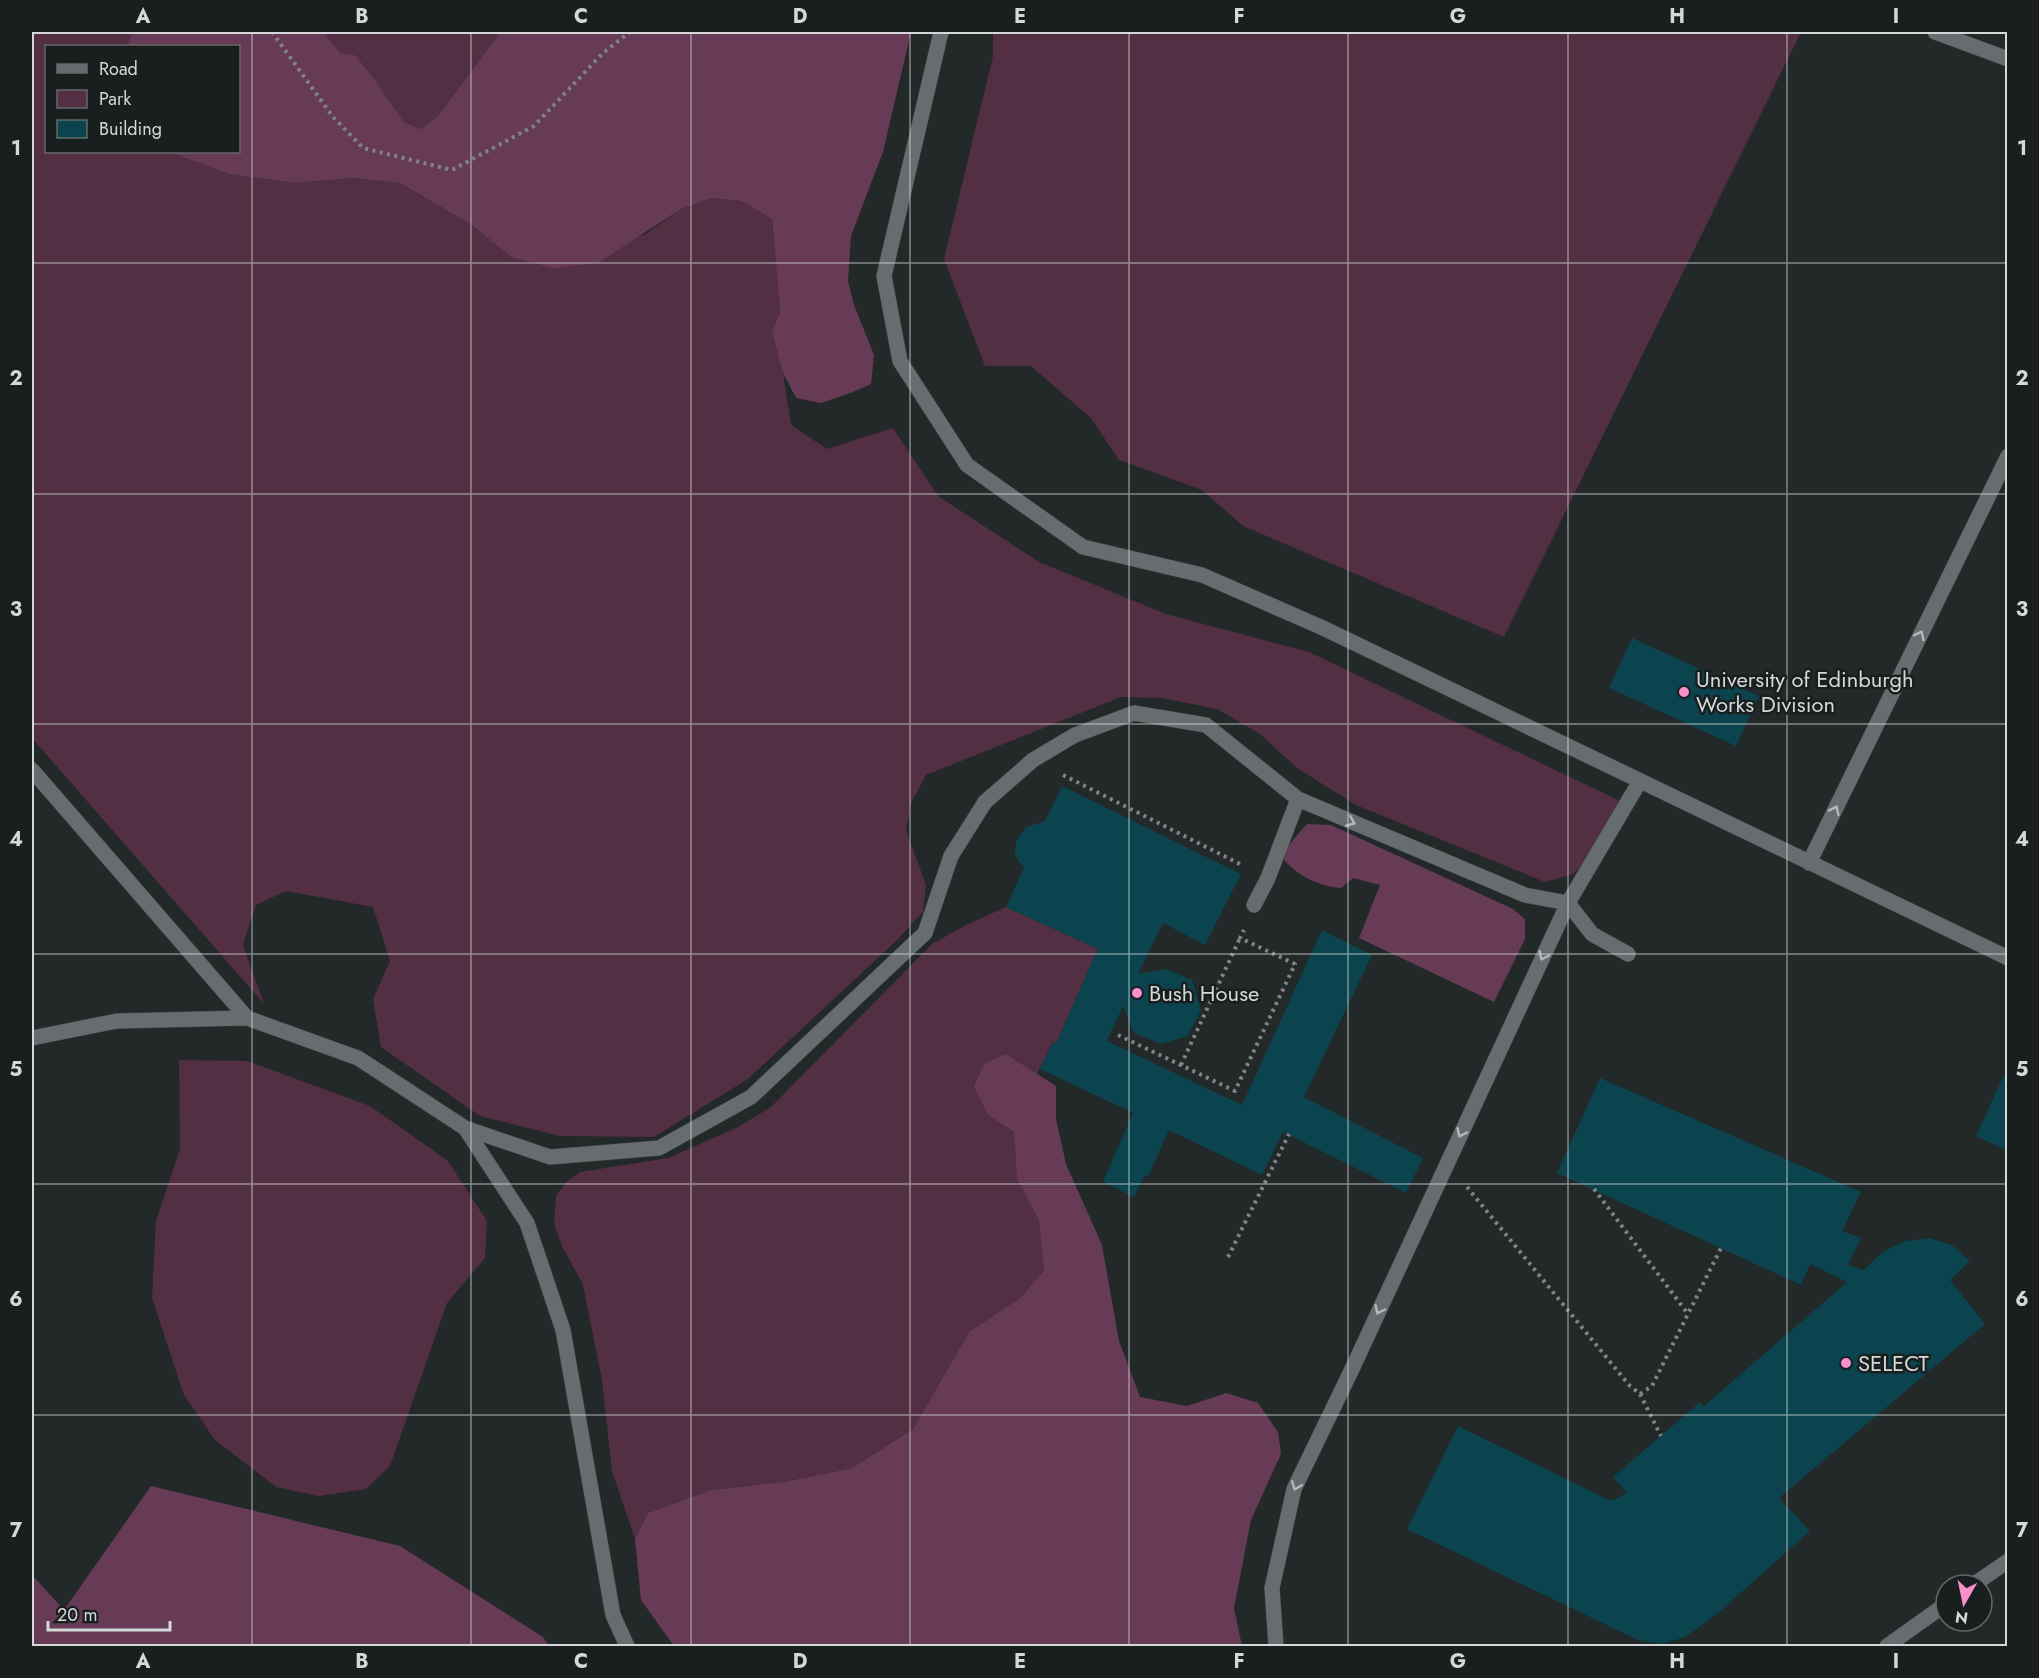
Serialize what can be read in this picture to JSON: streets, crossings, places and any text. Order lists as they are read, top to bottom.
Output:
{
  "places": ["University of Edinburgh Works Division", "Bush House", "SELECT"],
  "legend": ["Road", "Park", "Building"],
  "scale_bar": "20 m",
  "north": "bottom",
  "grid": {
    "columns": [
      "A",
      "B",
      "C",
      "D",
      "E",
      "F",
      "G",
      "H",
      "I"
    ],
    "rows": [
      "1",
      "2",
      "3",
      "4",
      "5",
      "6",
      "7"
    ]
  }
}
